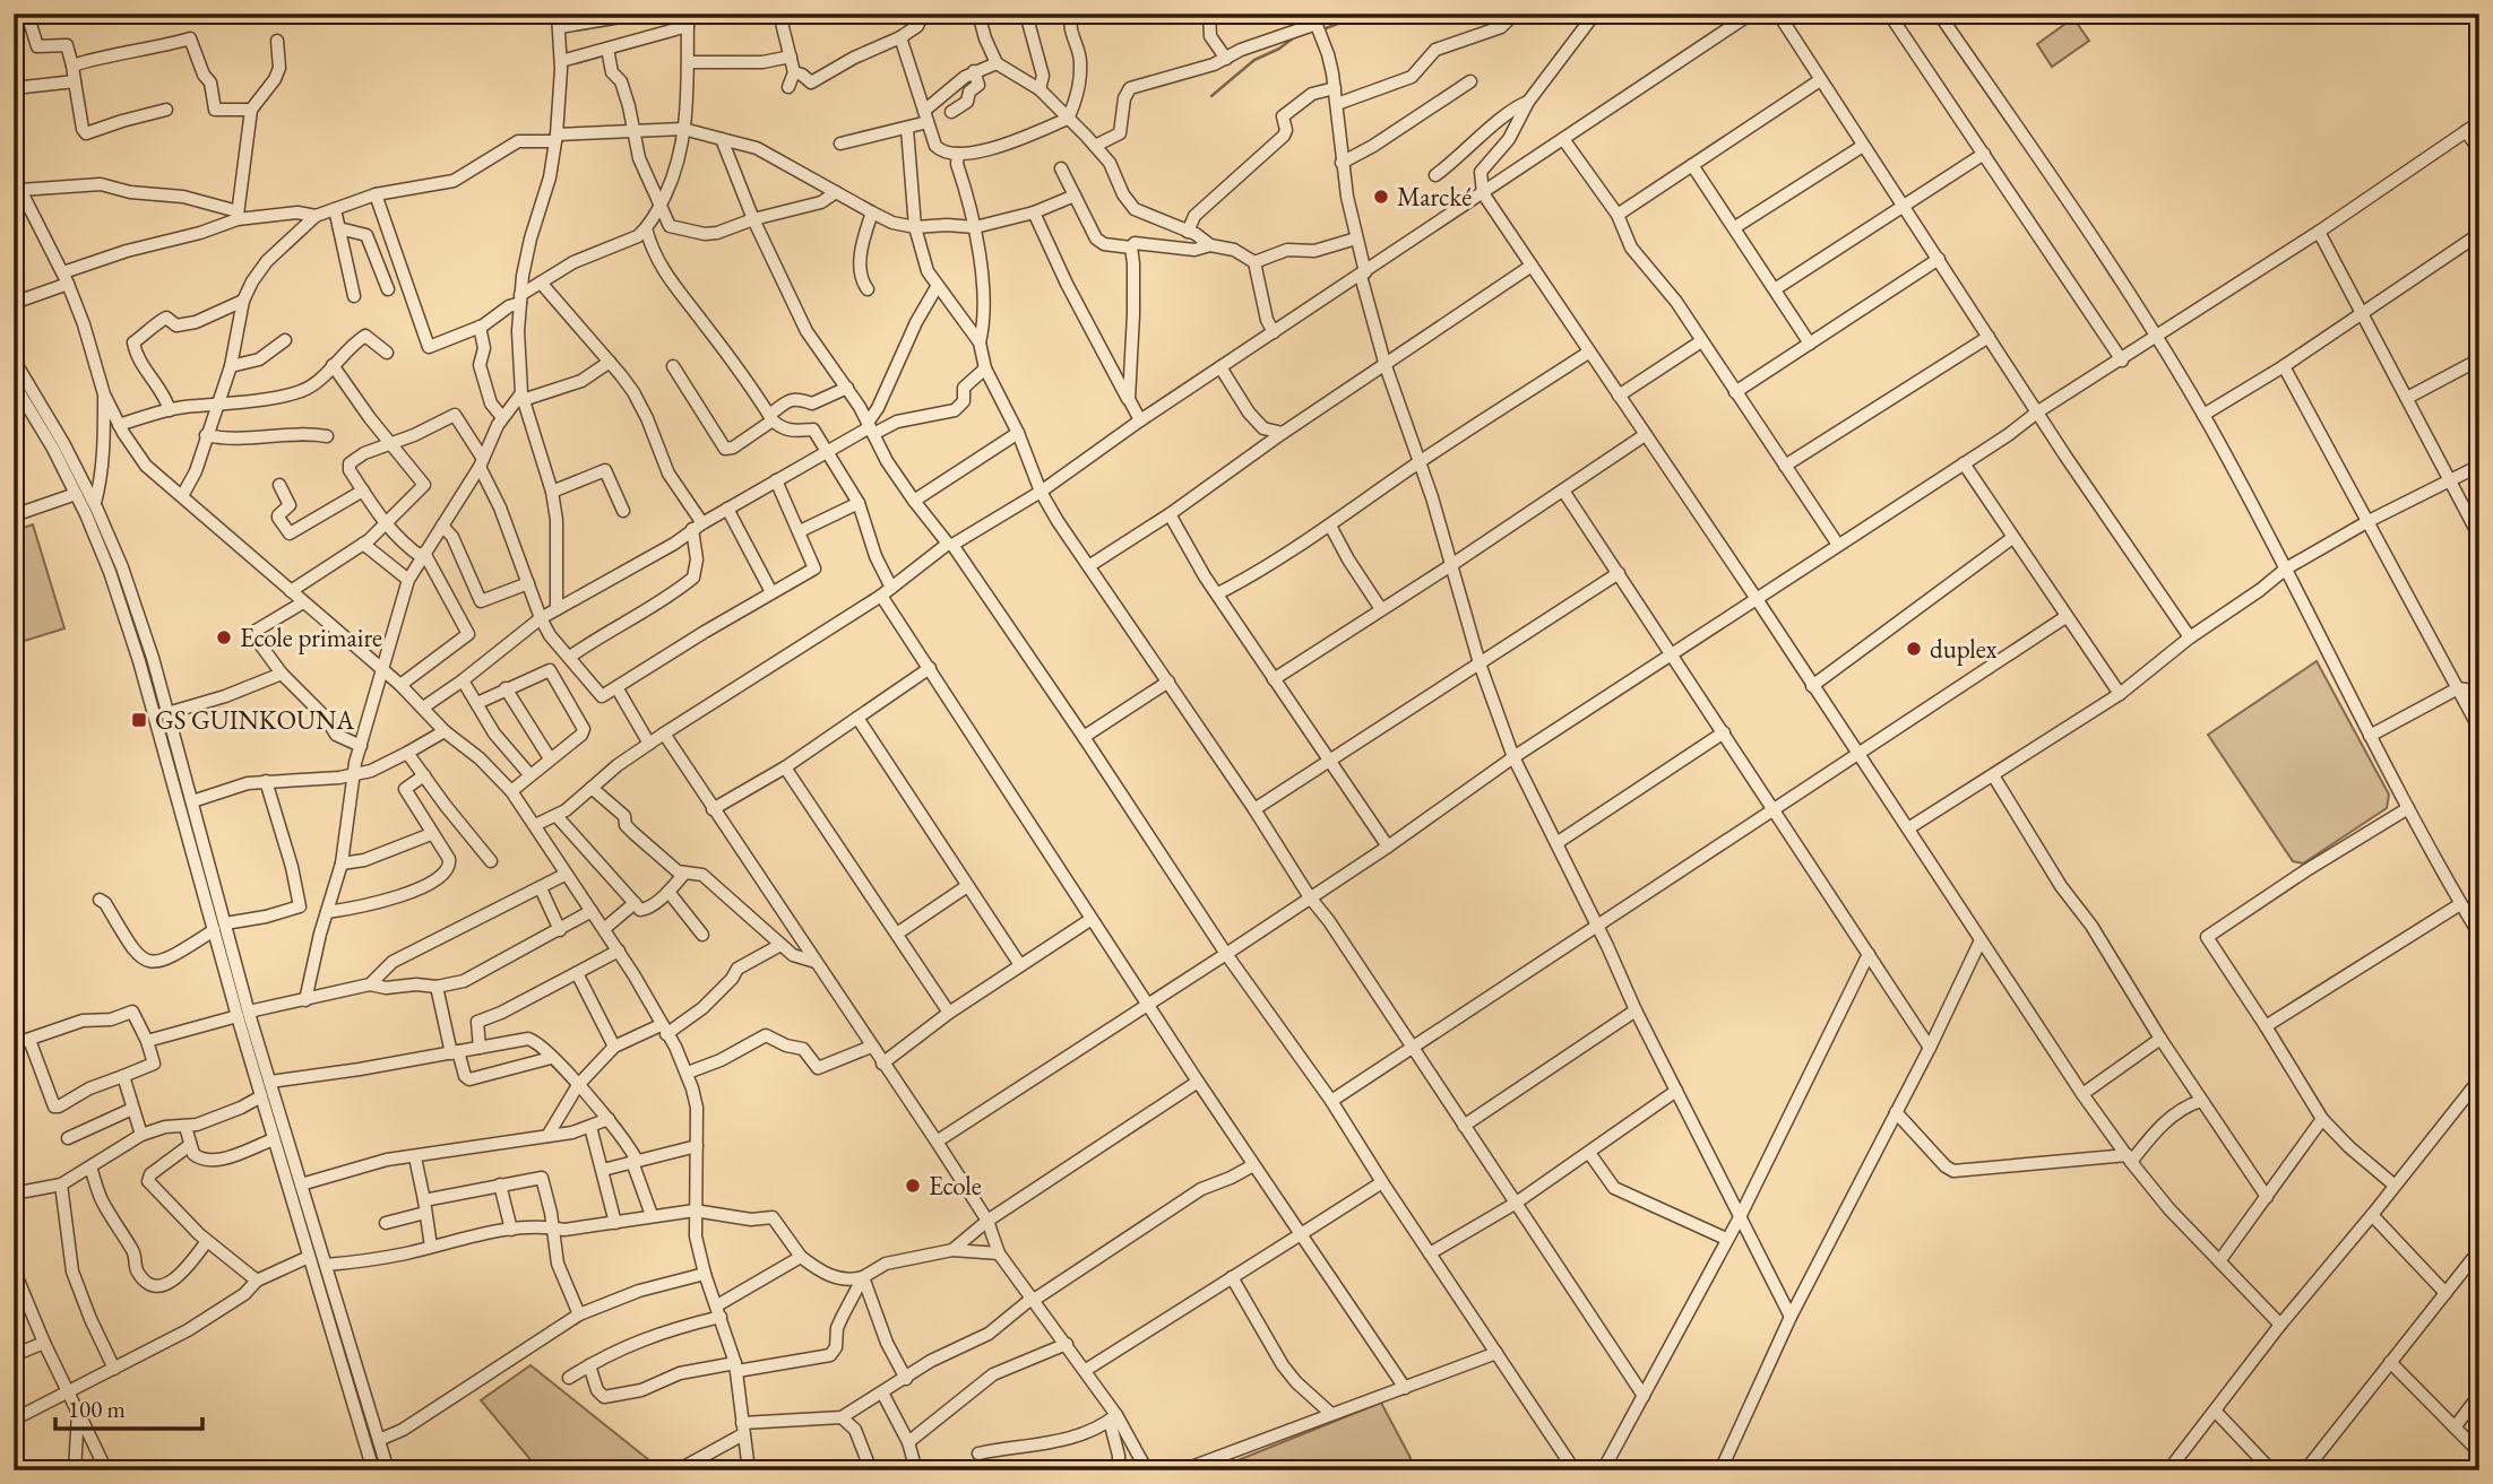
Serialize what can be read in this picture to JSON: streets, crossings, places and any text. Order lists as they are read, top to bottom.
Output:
{
  "places": {
    "other": [
      "Marcké",
      "Ecole primaire",
      "duplex",
      "Ecole"
    ],
    "transit": ["GS GUINKOUNA"]
  },
  "scale_bar": "100 m"
}
